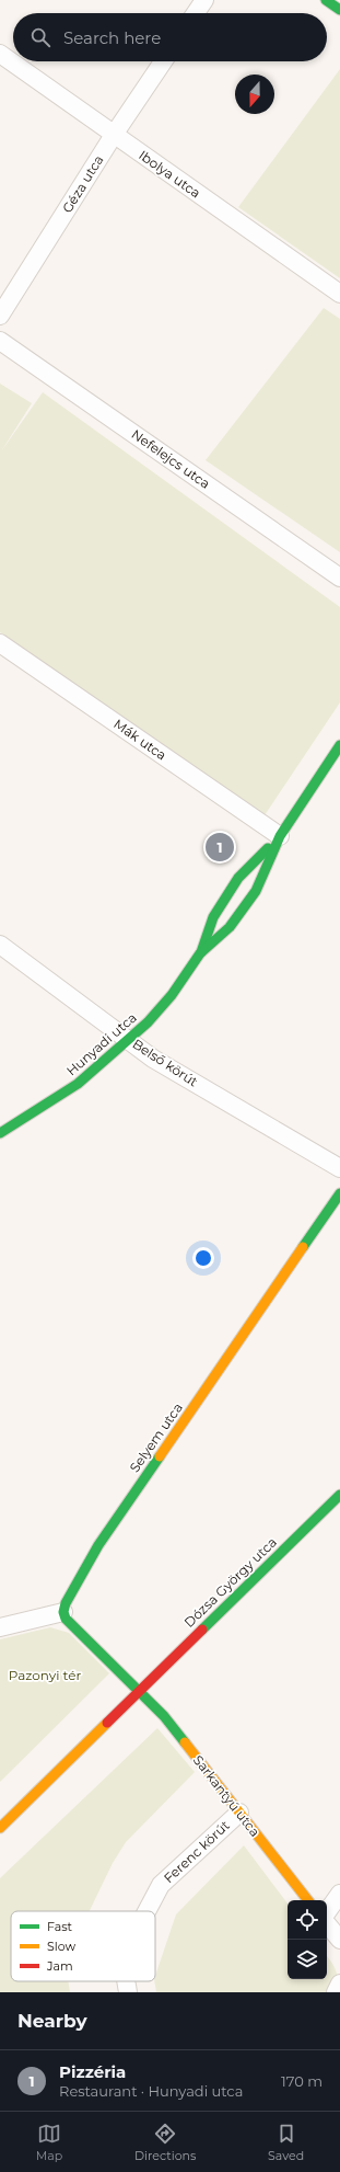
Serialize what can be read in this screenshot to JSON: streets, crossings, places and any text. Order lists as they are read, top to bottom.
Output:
{
  "streets": {
    "street": [
      "Ibolya utca",
      "Géza utca",
      "Nefelejcs utca",
      "Mák utca",
      "Hunyadi utca",
      "Belső körút",
      "Selyem utca",
      "Dózsa György utca",
      "Sarkantyú utca",
      "Ferenc körút"
    ]
  },
  "crossings": [
    ["Ibolya utca", "Géza utca"],
    ["Mák utca", "Hunyadi utca"],
    ["Hunyadi utca", "Belső körút"],
    ["Dózsa György utca", "Sarkantyú utca"],
    ["Sarkantyú utca", "Ferenc körút"]
  ],
  "parks": ["Pazonyi tér"],
  "legend": ["Fast", "Slow", "Jam"],
  "north": "bottom",
  "page": {
    "search": "Search here",
    "pins": "1",
    "heading": "Nearby",
    "list": [
      {
        "mark": "1",
        "name": "Pizzéria",
        "note": "Restaurant · Hunyadi utca",
        "value": "170 m"
      }
    ],
    "nav": ["Map", "Directions", "Saved"]
  }
}
